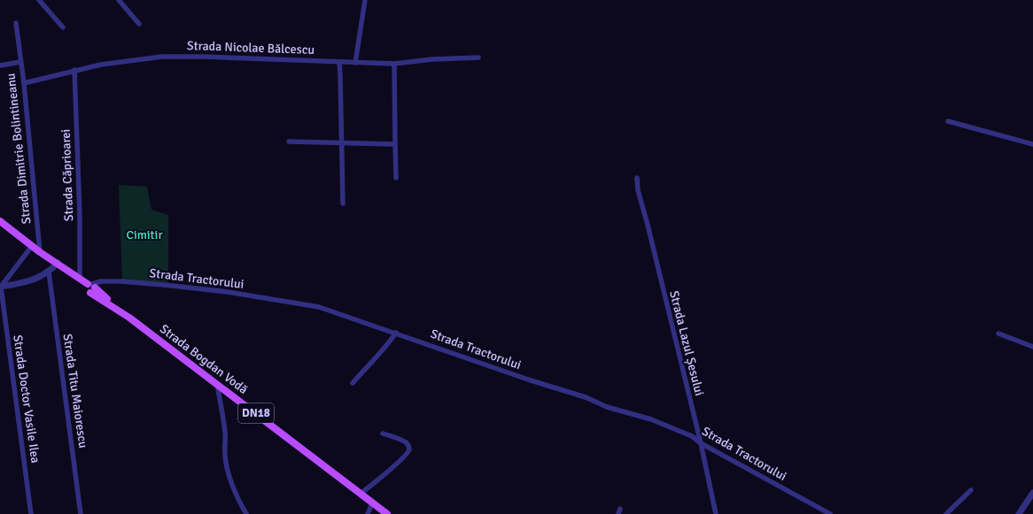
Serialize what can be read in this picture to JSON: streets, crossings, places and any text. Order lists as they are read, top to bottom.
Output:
{
  "streets": {
    "main road": ["Strada Bogdan Vodă", "DN18"],
    "street": [
      "Strada Nicolae Bălcescu",
      "Strada Dimitrie Bolintineanu",
      "Strada Căprioarei",
      "Strada Tractorului",
      "Strada Lazul Șesului",
      "Strada Titu Maiorescu",
      "Strada Doctor Vasile Ilea"
    ]
  },
  "crossings": [
    ["Strada Nicolae Bălcescu", "Strada Dimitrie Bolintineanu"],
    ["Strada Nicolae Bălcescu", "Strada Căprioarei"],
    ["Strada Dimitrie Bolintineanu", "Strada Bogdan Vodă"],
    ["Strada Căprioarei", "Strada Bogdan Vodă"],
    ["Strada Tractorului", "Strada Lazul Șesului"],
    ["Strada Tractorului", "Strada Bogdan Vodă"]
  ],
  "parks": ["Cimitir"]
}
